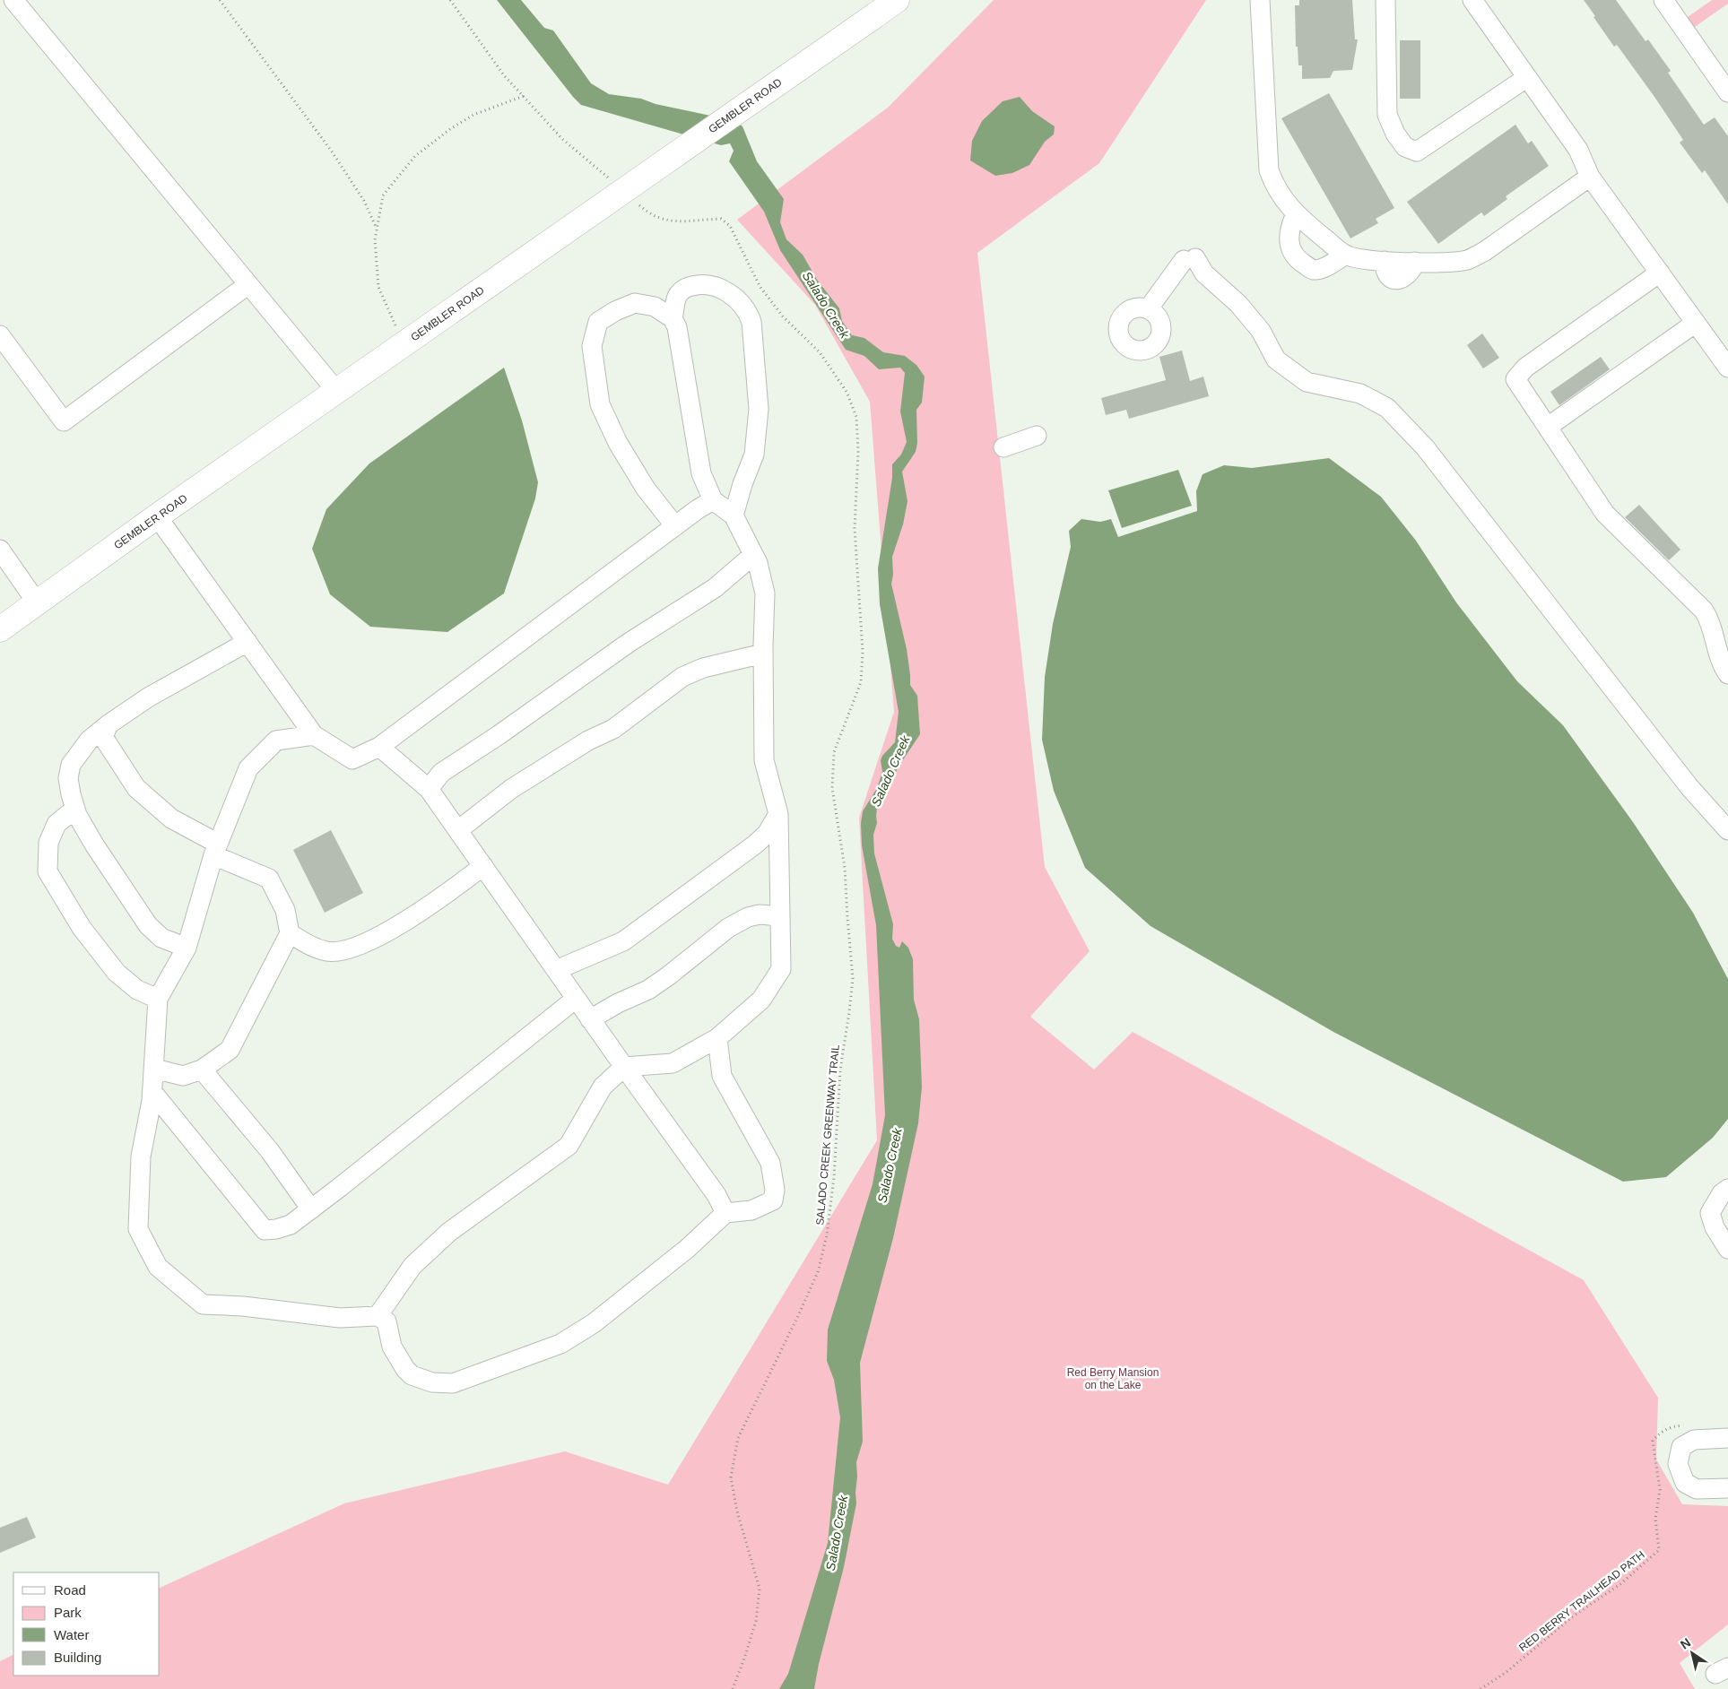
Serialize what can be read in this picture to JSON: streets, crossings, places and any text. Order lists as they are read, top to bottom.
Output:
{
  "streets": {
    "main road": ["GEMBLER ROAD"],
    "path": ["SALADO CREEK GREENWAY TRAIL", "RED BERRY TRAILHEAD PATH"]
  },
  "water": ["Salado Creek"],
  "parks": ["Red Berry Mansion on the Lake"],
  "legend": [
    "Road",
    "Park",
    "Water",
    "Building"
  ],
  "north": "top left"
}
